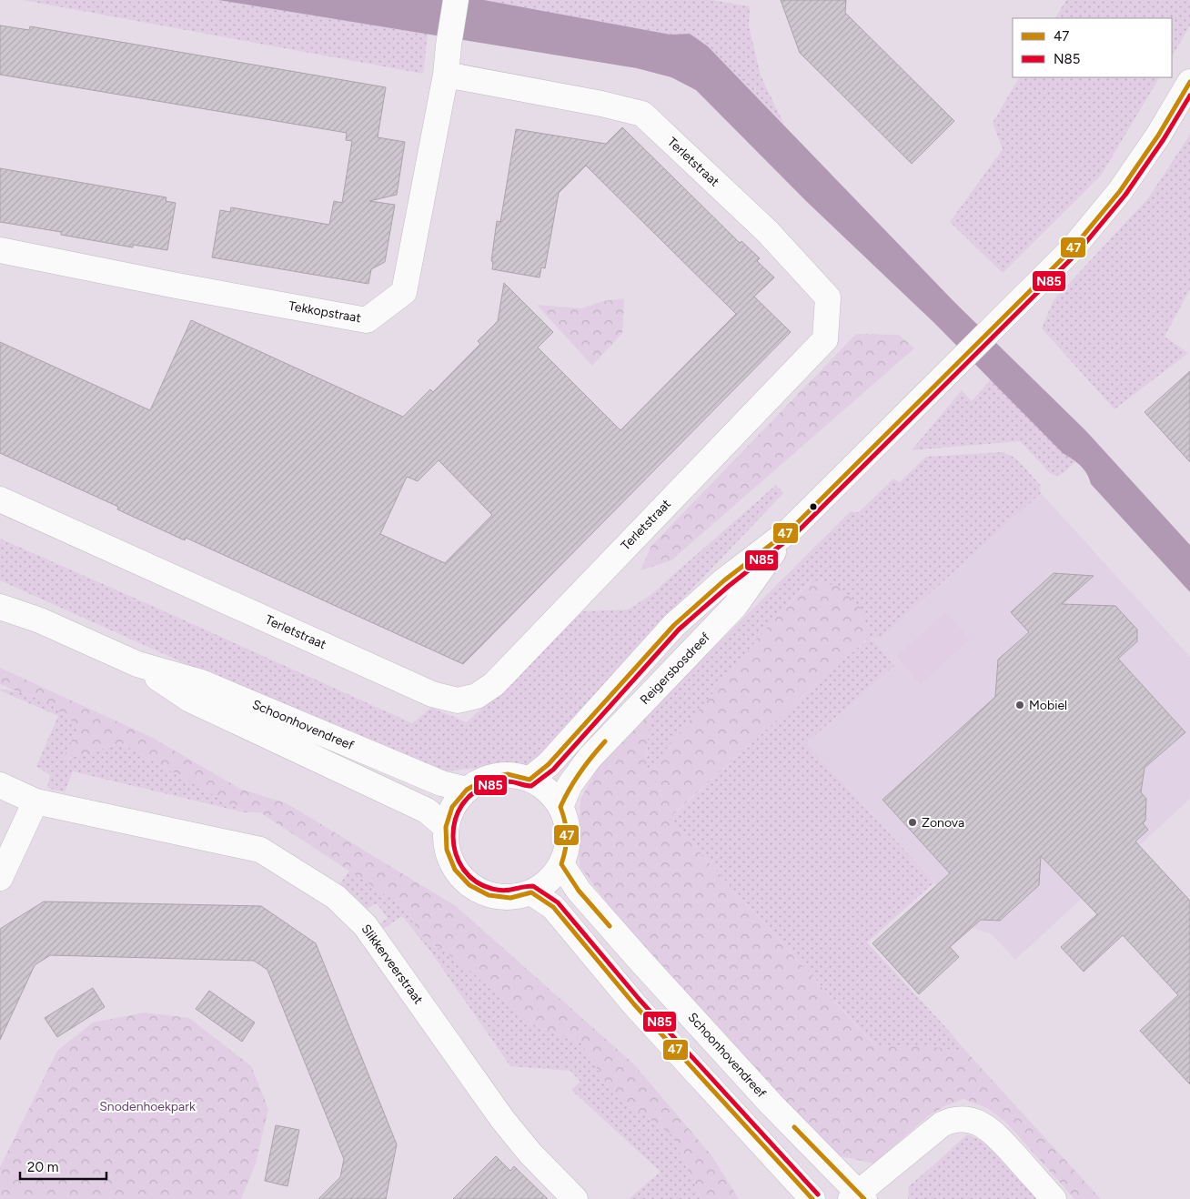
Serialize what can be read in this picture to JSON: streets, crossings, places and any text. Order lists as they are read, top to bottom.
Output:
{
  "streets": {
    "street": [
      "Terletstraat",
      "Tekkopstraat",
      "Reigersbosdreef",
      "Schoonhovendreef",
      "Slikkerveerstraat"
    ]
  },
  "crossings": [
    ["Terletstraat", "Tekkopstraat"],
    ["Reigersbosdreef", "Schoonhovendreef"]
  ],
  "parks": ["Snodenhoekpark"],
  "places": ["Mobiel", "Zonova"],
  "lines": ["transit line 47", "transit line N85"],
  "legend": ["47", "N85"],
  "scale_bar": "20 m"
}
